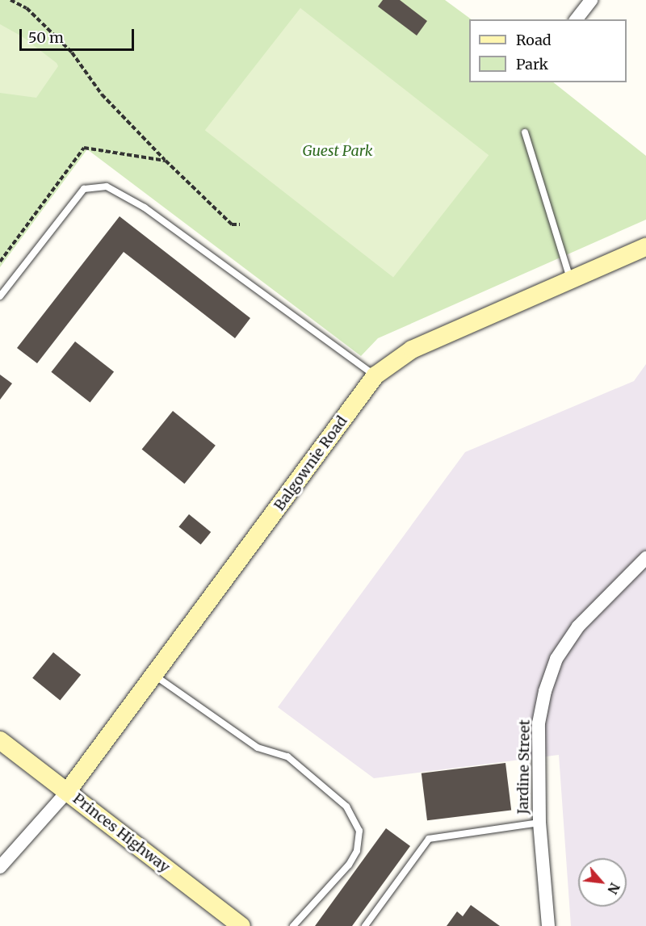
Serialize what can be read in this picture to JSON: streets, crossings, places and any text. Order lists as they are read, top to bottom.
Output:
{
  "streets": {
    "main road": ["Balgownie Road", "Princes Highway"],
    "street": ["Jardine Street"]
  },
  "crossings": [
    ["Balgownie Road", "Princes Highway"]
  ],
  "parks": ["Guest Park"],
  "legend": ["Road", "Park"],
  "scale_bar": "50 m",
  "north": "bottom right"
}
